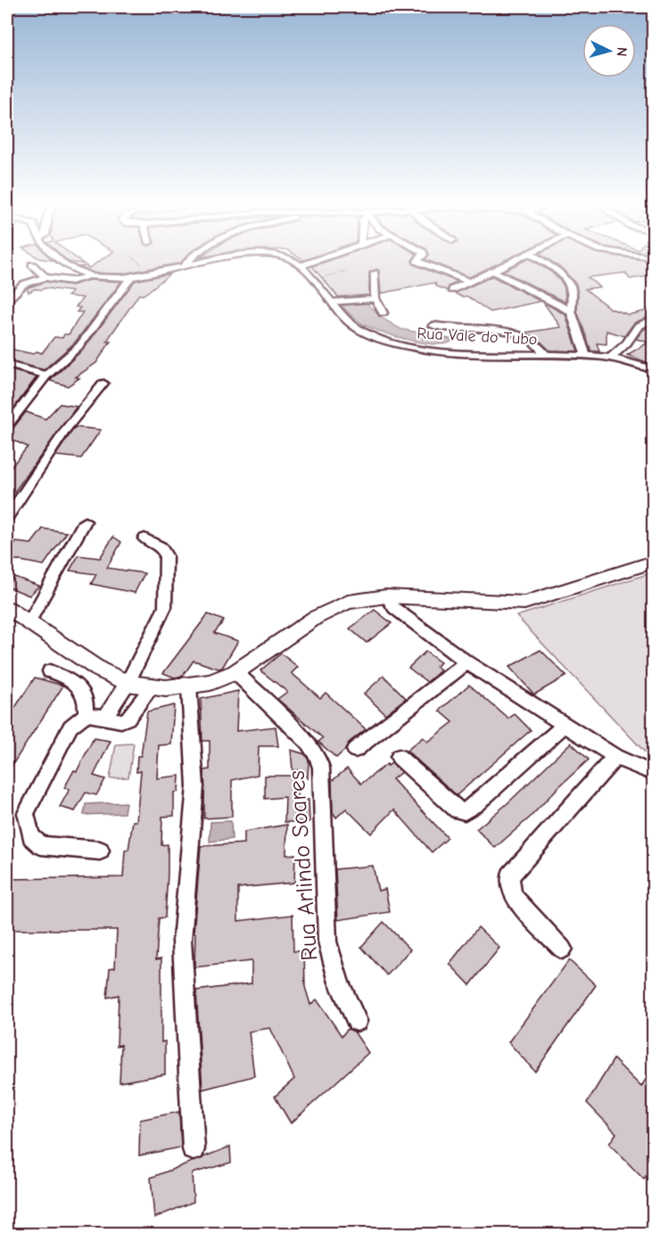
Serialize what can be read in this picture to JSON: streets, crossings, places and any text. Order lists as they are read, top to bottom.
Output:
{
  "streets": {
    "street": ["Rua Vale do Tubo", "Rua Arlindo Soares"]
  },
  "north": "right"
}
